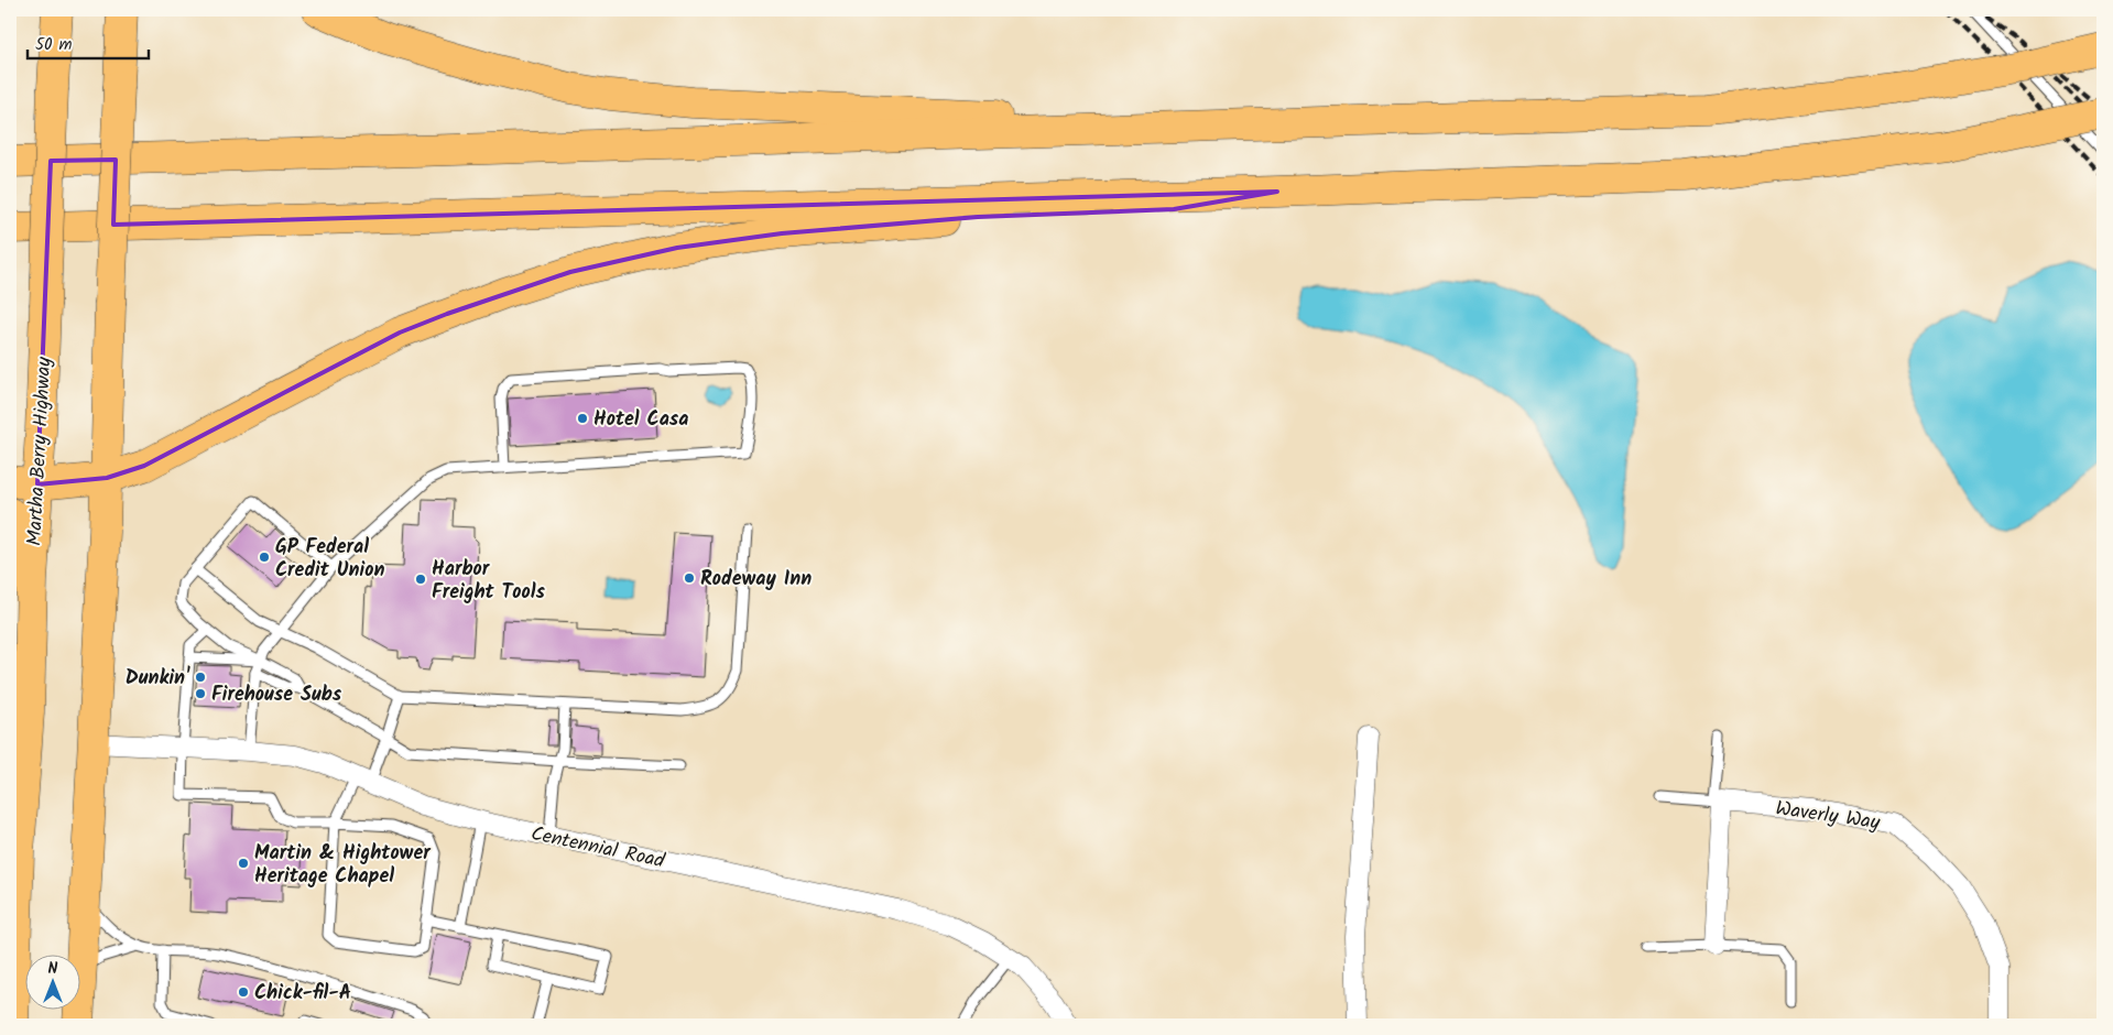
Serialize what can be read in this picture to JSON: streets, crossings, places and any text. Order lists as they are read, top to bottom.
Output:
{
  "streets": {
    "highway": ["Martha Berry Highway"],
    "street": ["Waverly Way", "Centennial Road"]
  },
  "places": [
    "Hotel Casa",
    "GP Federal Credit Union",
    "Rodeway Inn",
    "Harbor Freight Tools",
    "Dunkin'",
    "Firehouse Subs",
    "Martin & Hightower Heritage Chapel",
    "Chick-fil-A"
  ],
  "scale_bar": "50 m",
  "north": "top"
}
